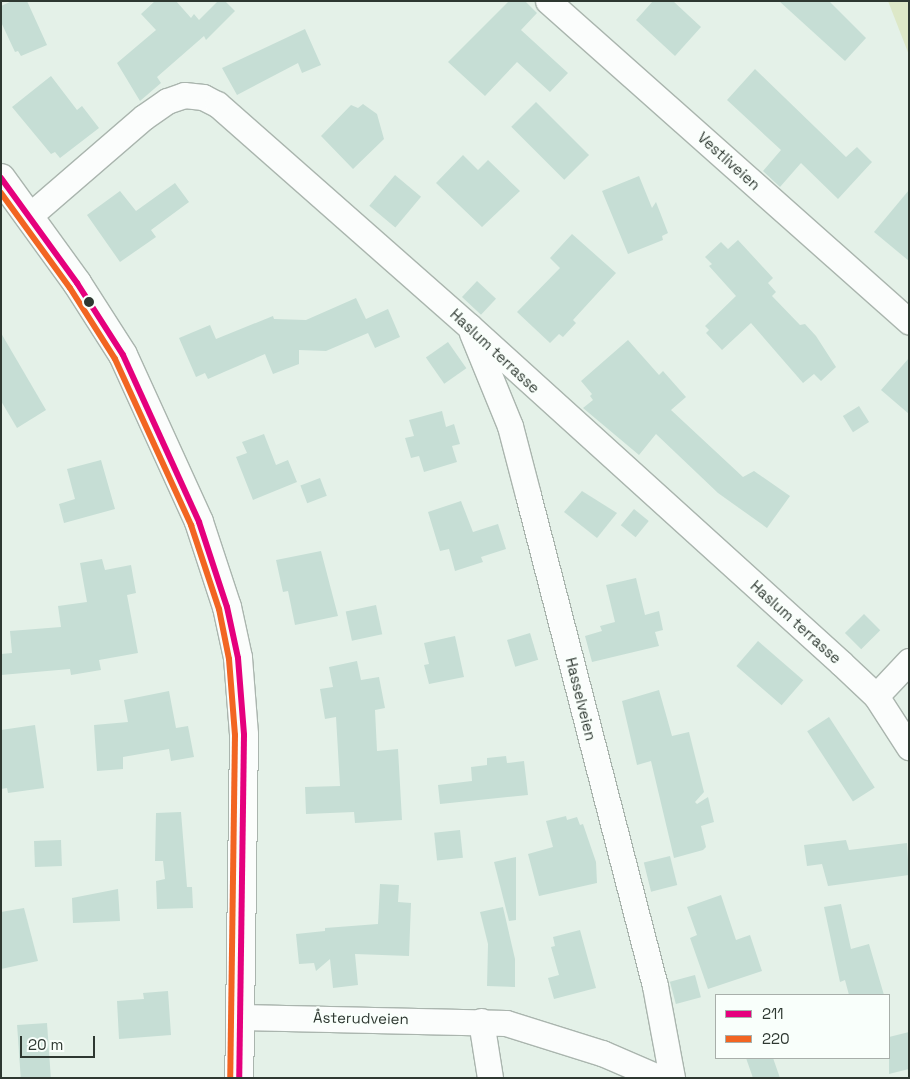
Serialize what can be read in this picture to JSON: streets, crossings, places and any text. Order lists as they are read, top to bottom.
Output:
{
  "streets": {
    "street": [
      "Vestliveien",
      "Haslum terrasse",
      "Hasselveien",
      "Åsterudveien"
    ]
  },
  "crossings": [
    ["Haslum terrasse", "Hasselveien"]
  ],
  "lines": ["transit line 211", "transit line 220"],
  "legend": ["211", "220"],
  "scale_bar": "20 m"
}
